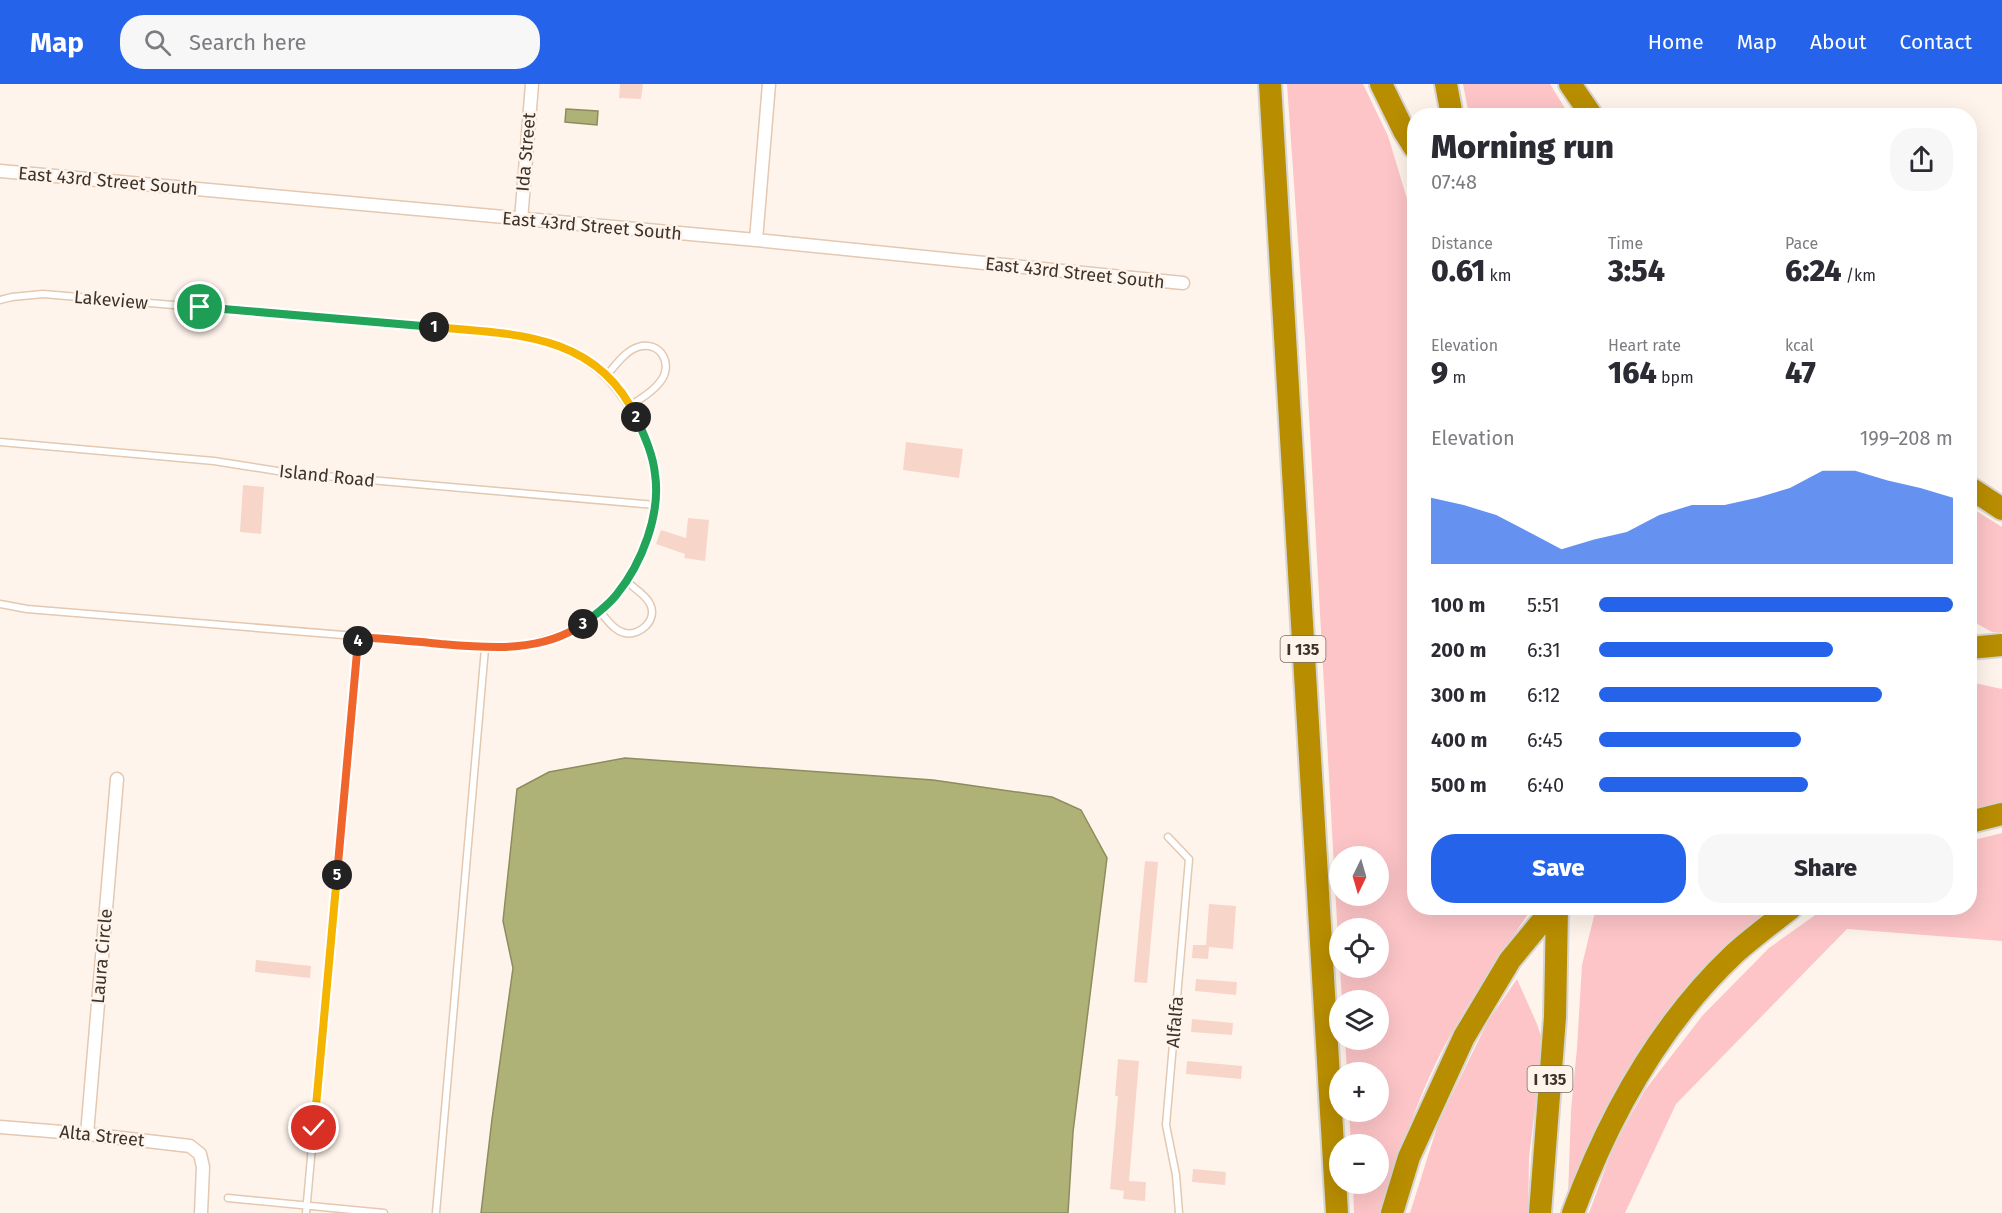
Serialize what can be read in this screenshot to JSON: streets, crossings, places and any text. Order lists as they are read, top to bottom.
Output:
{
  "streets": {
    "highway": ["I 135"],
    "street": [
      "Ida Street",
      "East 43rd Street South",
      "Laura Circle",
      "Alta Street"
    ],
    "lane": ["Lakeview", "Island Road", "Alfalfa"]
  },
  "crossings": [
    ["Ida Street", "East 43rd Street South"],
    ["Lakeview", "Island Road"],
    ["Laura Circle", "Alta Street"]
  ],
  "north": "bottom",
  "page": {
    "header": "Map",
    "search": "Search here",
    "nav": [
      "Home",
      "Map",
      "About",
      "Contact"
    ],
    "heading": ["Morning run", "07:48"],
    "stats": [
      ["Distance", "0.61 km"],
      ["Time", "3:54"],
      ["Pace", "6:24 /km"],
      ["Elevation", "9 m"],
      ["Heart rate", "164 bpm"],
      ["kcal", "47"]
    ],
    "pins": [
      "1",
      "2",
      "3",
      "4",
      "5"
    ],
    "chart": ["Elevation", "199–208 m"],
    "list": [
      {
        "name": "100 m",
        "note": "5:51"
      },
      {
        "name": "200 m",
        "note": "6:31"
      },
      {
        "name": "300 m",
        "note": "6:12"
      },
      {
        "name": "400 m",
        "note": "6:45"
      },
      {
        "name": "500 m",
        "note": "6:40"
      }
    ],
    "buttons": ["Save", "Share"],
    "map_buttons": ["+", "−"]
  }
}
